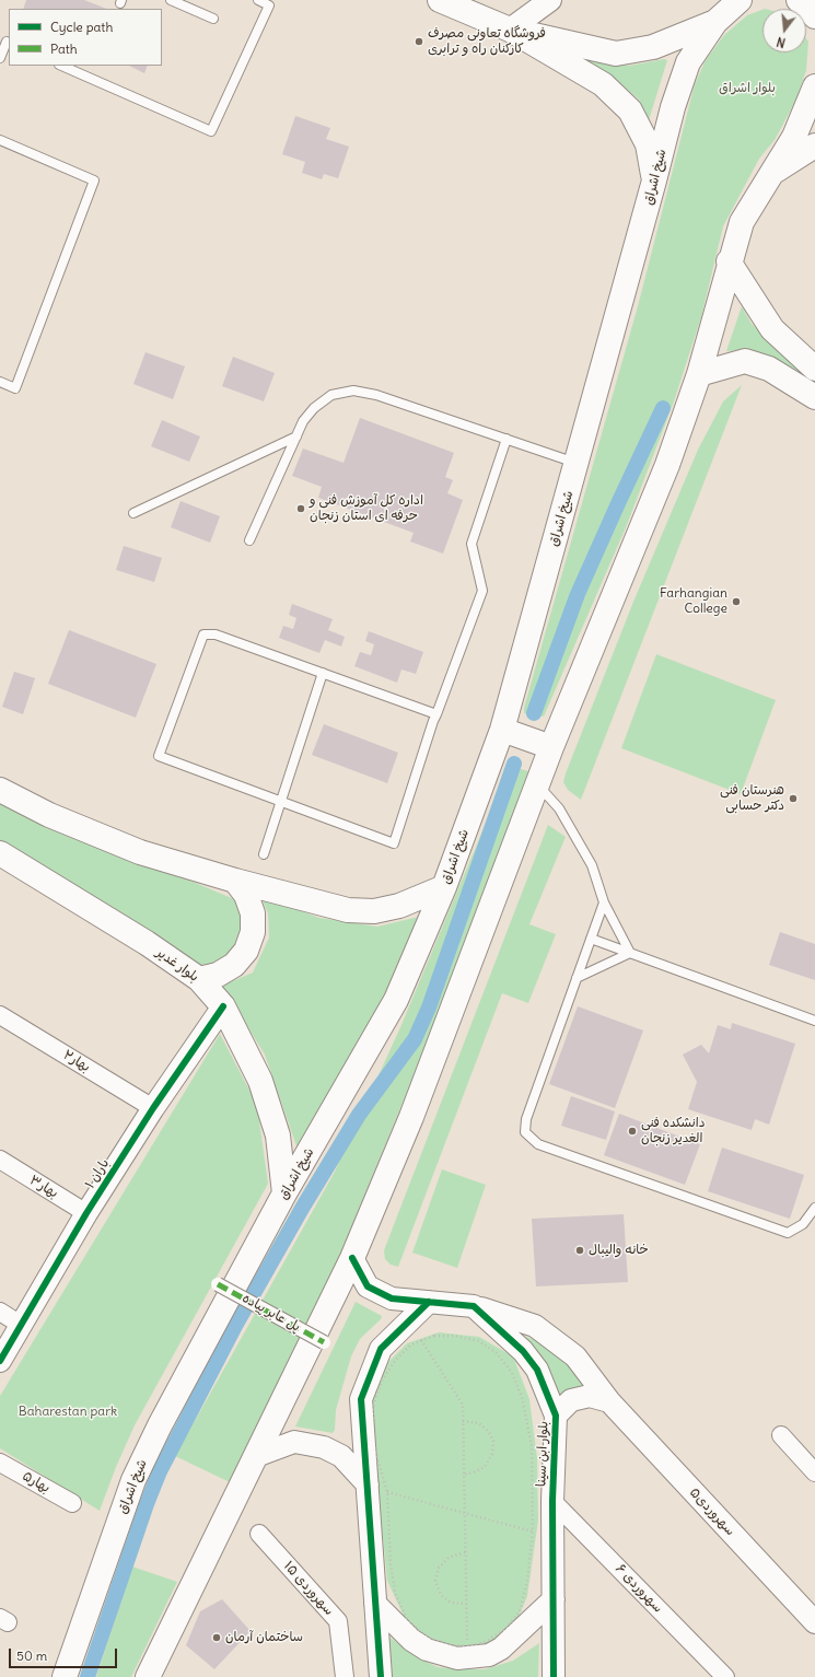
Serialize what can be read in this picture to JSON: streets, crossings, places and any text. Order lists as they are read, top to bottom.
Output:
{
  "streets": {
    "main road": ["شیخ اشراق", "بلوار غدیر"],
    "street": [
      "بهار۲",
      "باران ۱",
      "بهار۳",
      "پل عابر پیاده",
      "بلوار ابن سینا",
      "بهار۵",
      "سهروردی۵",
      "سهروردی ۱۵",
      "سهروردی ۶"
    ]
  },
  "crossings": [
    ["شیخ اشراق", "بلوار غدیر"],
    ["بلوار غدیر", "باران ۱"],
    ["بهار۲", "باران ۱"],
    ["باران ۱", "بهار۳"],
    ["بلوار ابن سینا", "سهروردی۵"],
    ["بلوار ابن سینا", "سهروردی ۶"]
  ],
  "parks": ["بلوار اشراق", "Baharestan park"],
  "places": [
    "فروشگاه تعاونی مصرف کارکنان راه و ترابری",
    "اداره کل آموزش فنی و حرفه ای استان زنجان",
    "Farhangian College",
    "هنرستان فنی دکتر حسابی",
    "دانشکده فنی الغدیر زنجان",
    "خانه والیبال",
    "ساختمان آرمان"
  ],
  "legend": ["Cycle path", "Path"],
  "scale_bar": "50 m",
  "north": "bottom"
}
